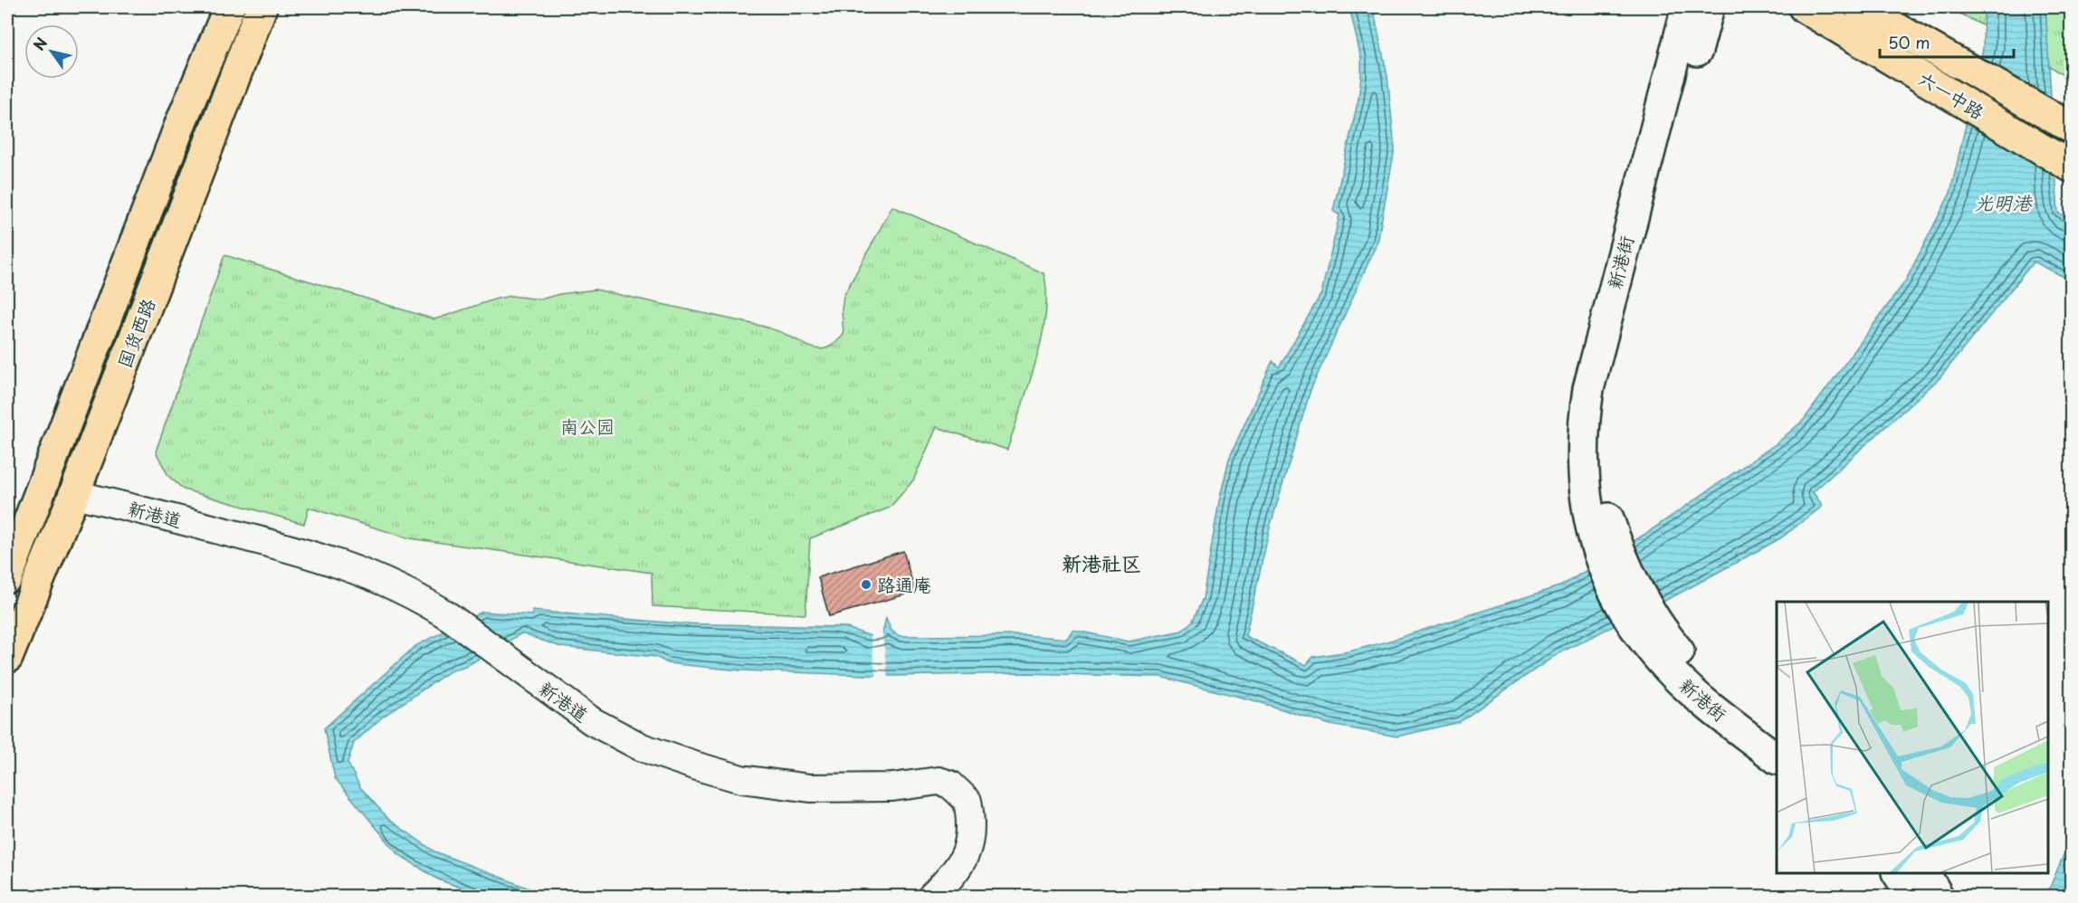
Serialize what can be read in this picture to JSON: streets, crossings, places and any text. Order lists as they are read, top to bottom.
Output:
{
  "streets": {
    "main road": ["六一中路", "新港街", "国货西路"],
    "street": ["新港道"]
  },
  "crossings": [
    ["国货西路", "新港道"]
  ],
  "districts": ["新港社区"],
  "water": ["光明港"],
  "parks": ["南公园"],
  "places": ["路通庵"],
  "scale_bar": "50 m",
  "north": "top left"
}
